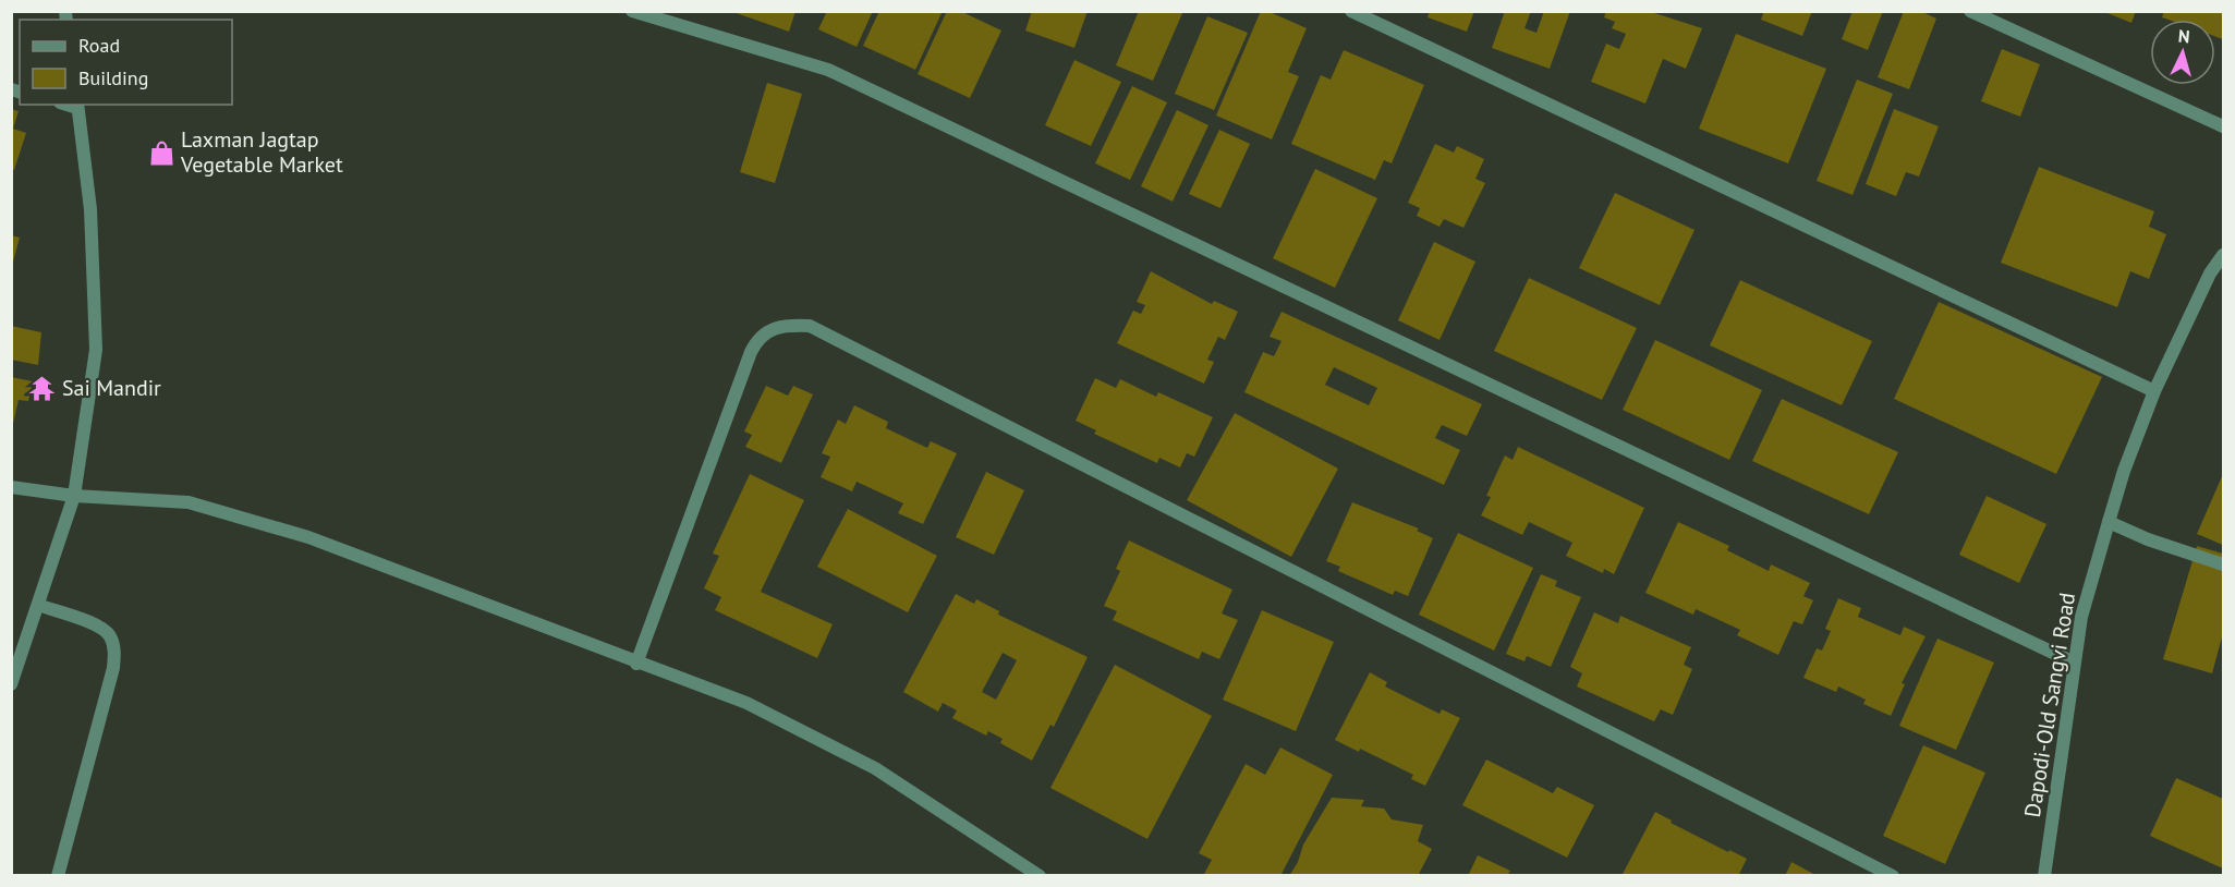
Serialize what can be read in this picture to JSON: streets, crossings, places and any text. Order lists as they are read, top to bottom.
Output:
{
  "streets": {
    "street": ["Dapodi-Old Sangvi Road"]
  },
  "places": {
    "shop": ["Laxman Jagtap Vegetable Market"],
    "temple": ["Sai Mandir"]
  },
  "legend": ["Road", "Building"],
  "north": "top"
}
